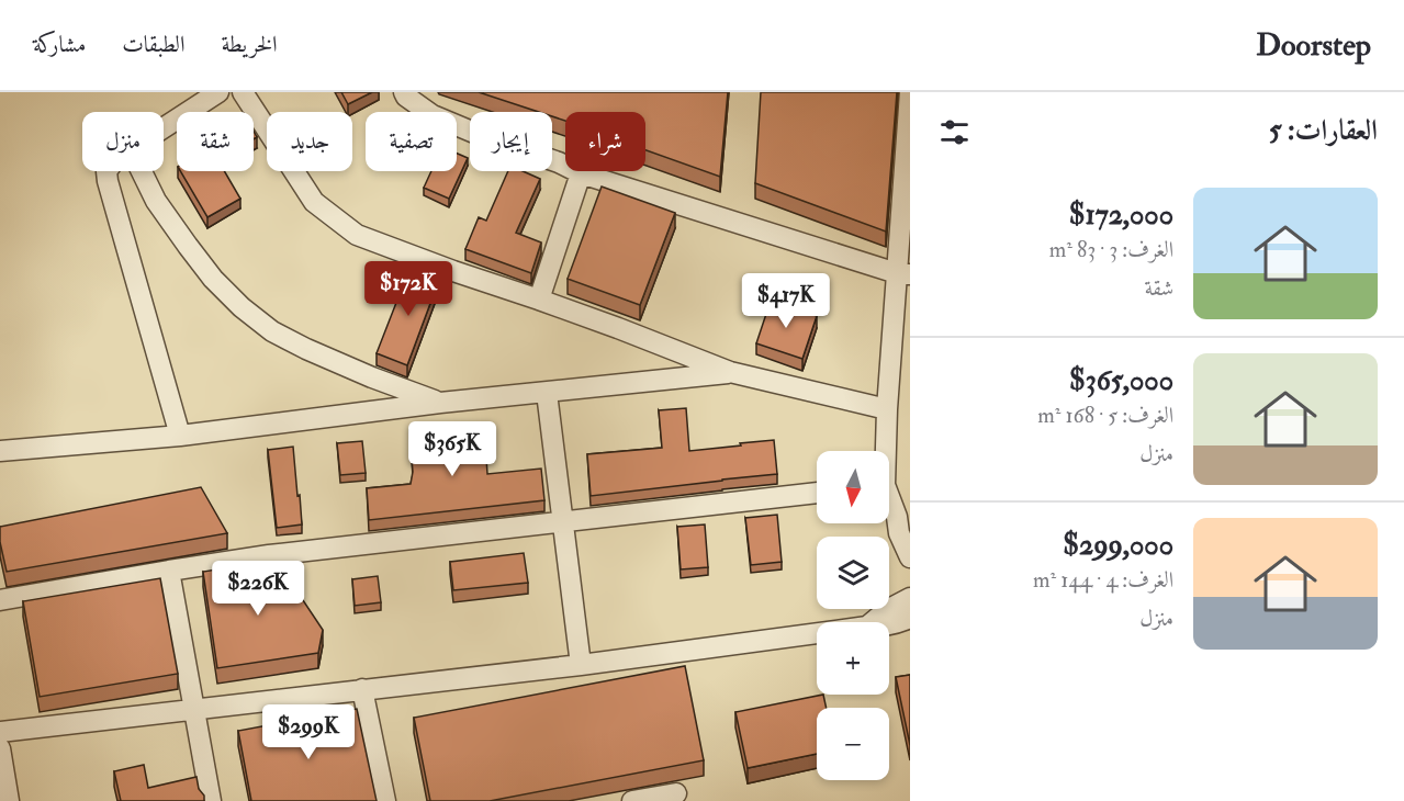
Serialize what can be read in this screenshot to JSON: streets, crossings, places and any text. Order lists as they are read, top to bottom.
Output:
{
  "north": "bottom",
  "page": {
    "header": "Doorstep",
    "nav": ["الخريطة", "الطبقات", "مشاركة"],
    "heading": "العقارات: 5",
    "chip": [
      "شراء",
      "إيجار",
      "تصفية",
      "جديد",
      "شقة",
      "منزل"
    ],
    "list": [
      {
        "name": "$172,000",
        "note": "الغرف: 3 · 83 m² · شقة"
      },
      {
        "name": "$365,000",
        "note": "الغرف: 5 · 168 m² · منزل"
      },
      {
        "name": "$299,000",
        "note": "الغرف: 4 · 144 m² · منزل"
      }
    ],
    "price": [
      "$172K",
      "$417K",
      "$365K",
      "$226K",
      "$299K"
    ],
    "map_buttons": ["+", "−"]
  }
}
